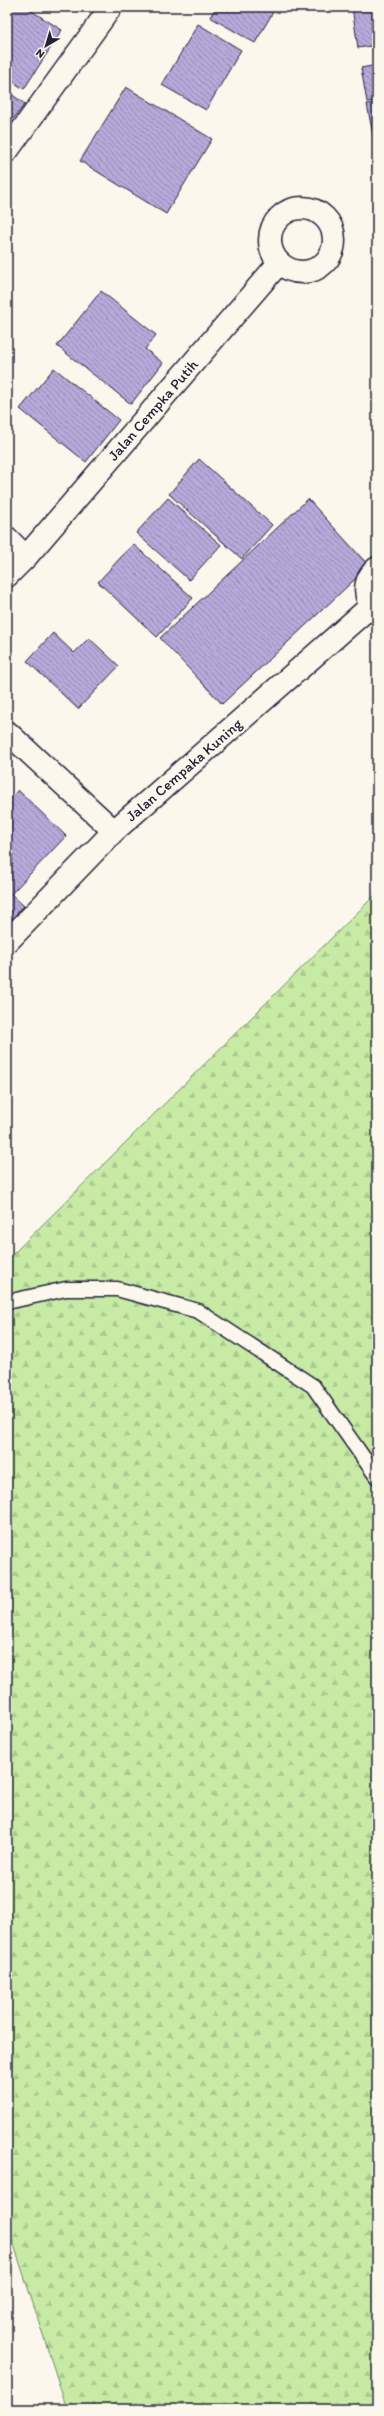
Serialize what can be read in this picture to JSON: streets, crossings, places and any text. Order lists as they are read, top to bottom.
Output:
{
  "streets": {
    "street": ["Jalan Cempka Putih", "Jalan Cempaka Kuning"]
  },
  "north": "bottom left"
}
